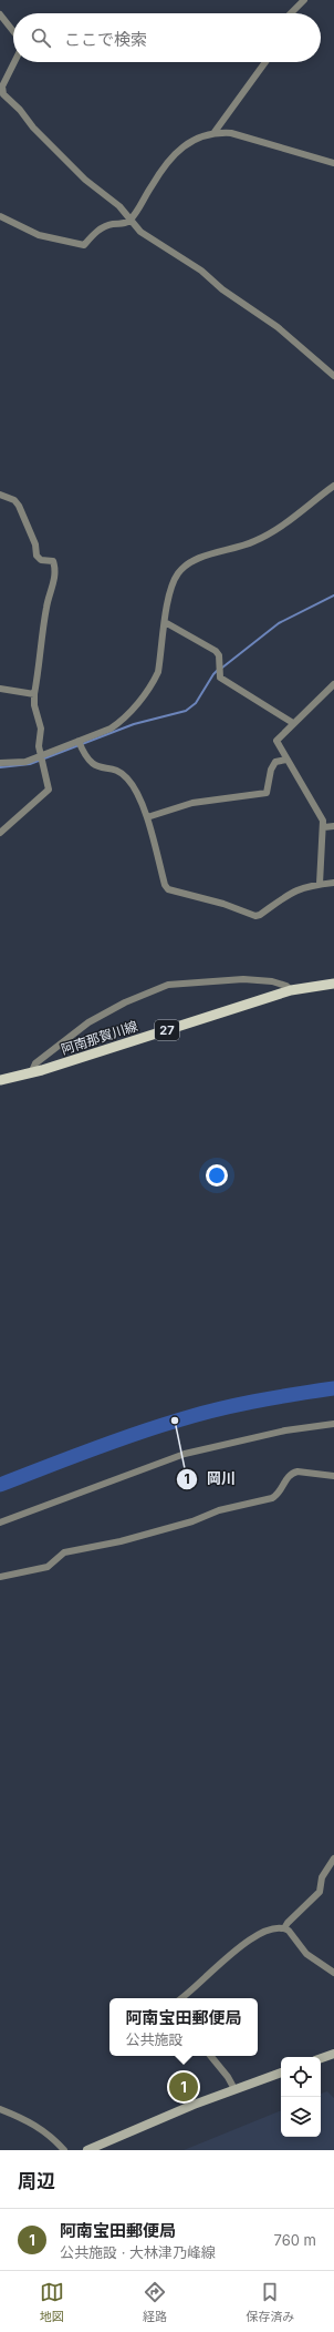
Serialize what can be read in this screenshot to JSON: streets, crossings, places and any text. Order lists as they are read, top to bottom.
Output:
{
  "streets": {
    "main road": ["27", "阿南那賀川線"]
  },
  "places": ["岡川"],
  "page": {
    "search": "ここで検索",
    "popup": ["阿南宝田郵便局", "公共施設"],
    "pins": "1",
    "heading": "周辺",
    "list": [
      {
        "mark": "1",
        "name": "阿南宝田郵便局",
        "note": "公共施設 · 大林津乃峰線",
        "value": "760 m"
      }
    ],
    "nav": ["地図", "経路", "保存済み"]
  }
}
